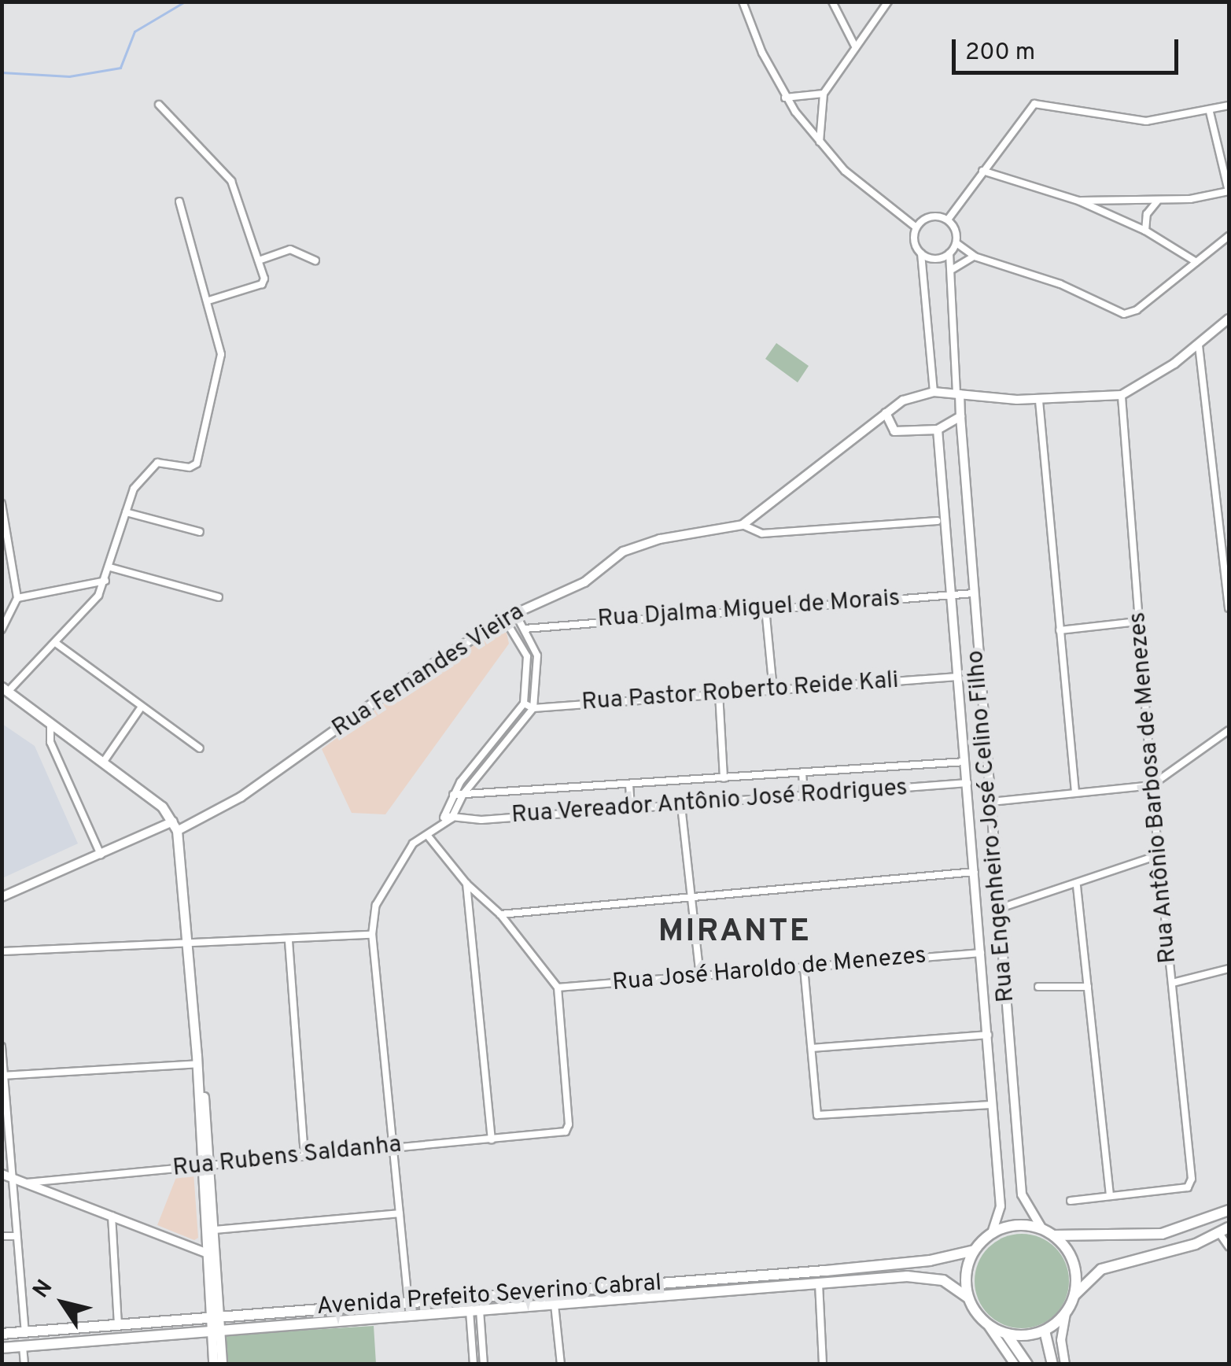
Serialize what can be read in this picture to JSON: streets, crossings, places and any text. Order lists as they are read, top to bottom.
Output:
{
  "streets": {
    "main road": ["Avenida Prefeito Severino Cabral"],
    "street": [
      "Rua Djalma Miguel de Morais",
      "Rua Fernandes Vieira",
      "Rua Pastor Roberto Reide Kali",
      "Rua Antônio Barbosa de Menezes",
      "Rua Vereador Antônio José Rodrigues",
      "Rua Engenheiro José Celino Filho",
      "Rua José Haroldo de Menezes",
      "Rua Rubens Saldanha"
    ]
  },
  "crossings": [
    ["Rua Djalma Miguel de Morais", "Rua Engenheiro José Celino Filho"],
    ["Rua Pastor Roberto Reide Kali", "Rua Engenheiro José Celino Filho"],
    ["Rua Vereador Antônio José Rodrigues", "Rua Engenheiro José Celino Filho"],
    ["Rua Engenheiro José Celino Filho", "Rua José Haroldo de Menezes"],
    ["Rua Engenheiro José Celino Filho", "Avenida Prefeito Severino Cabral"],
    ["Rua José Haroldo de Menezes", "Rua Rubens Saldanha"]
  ],
  "districts": ["MIRANTE"],
  "scale_bar": "200 m",
  "north": "top left"
}
